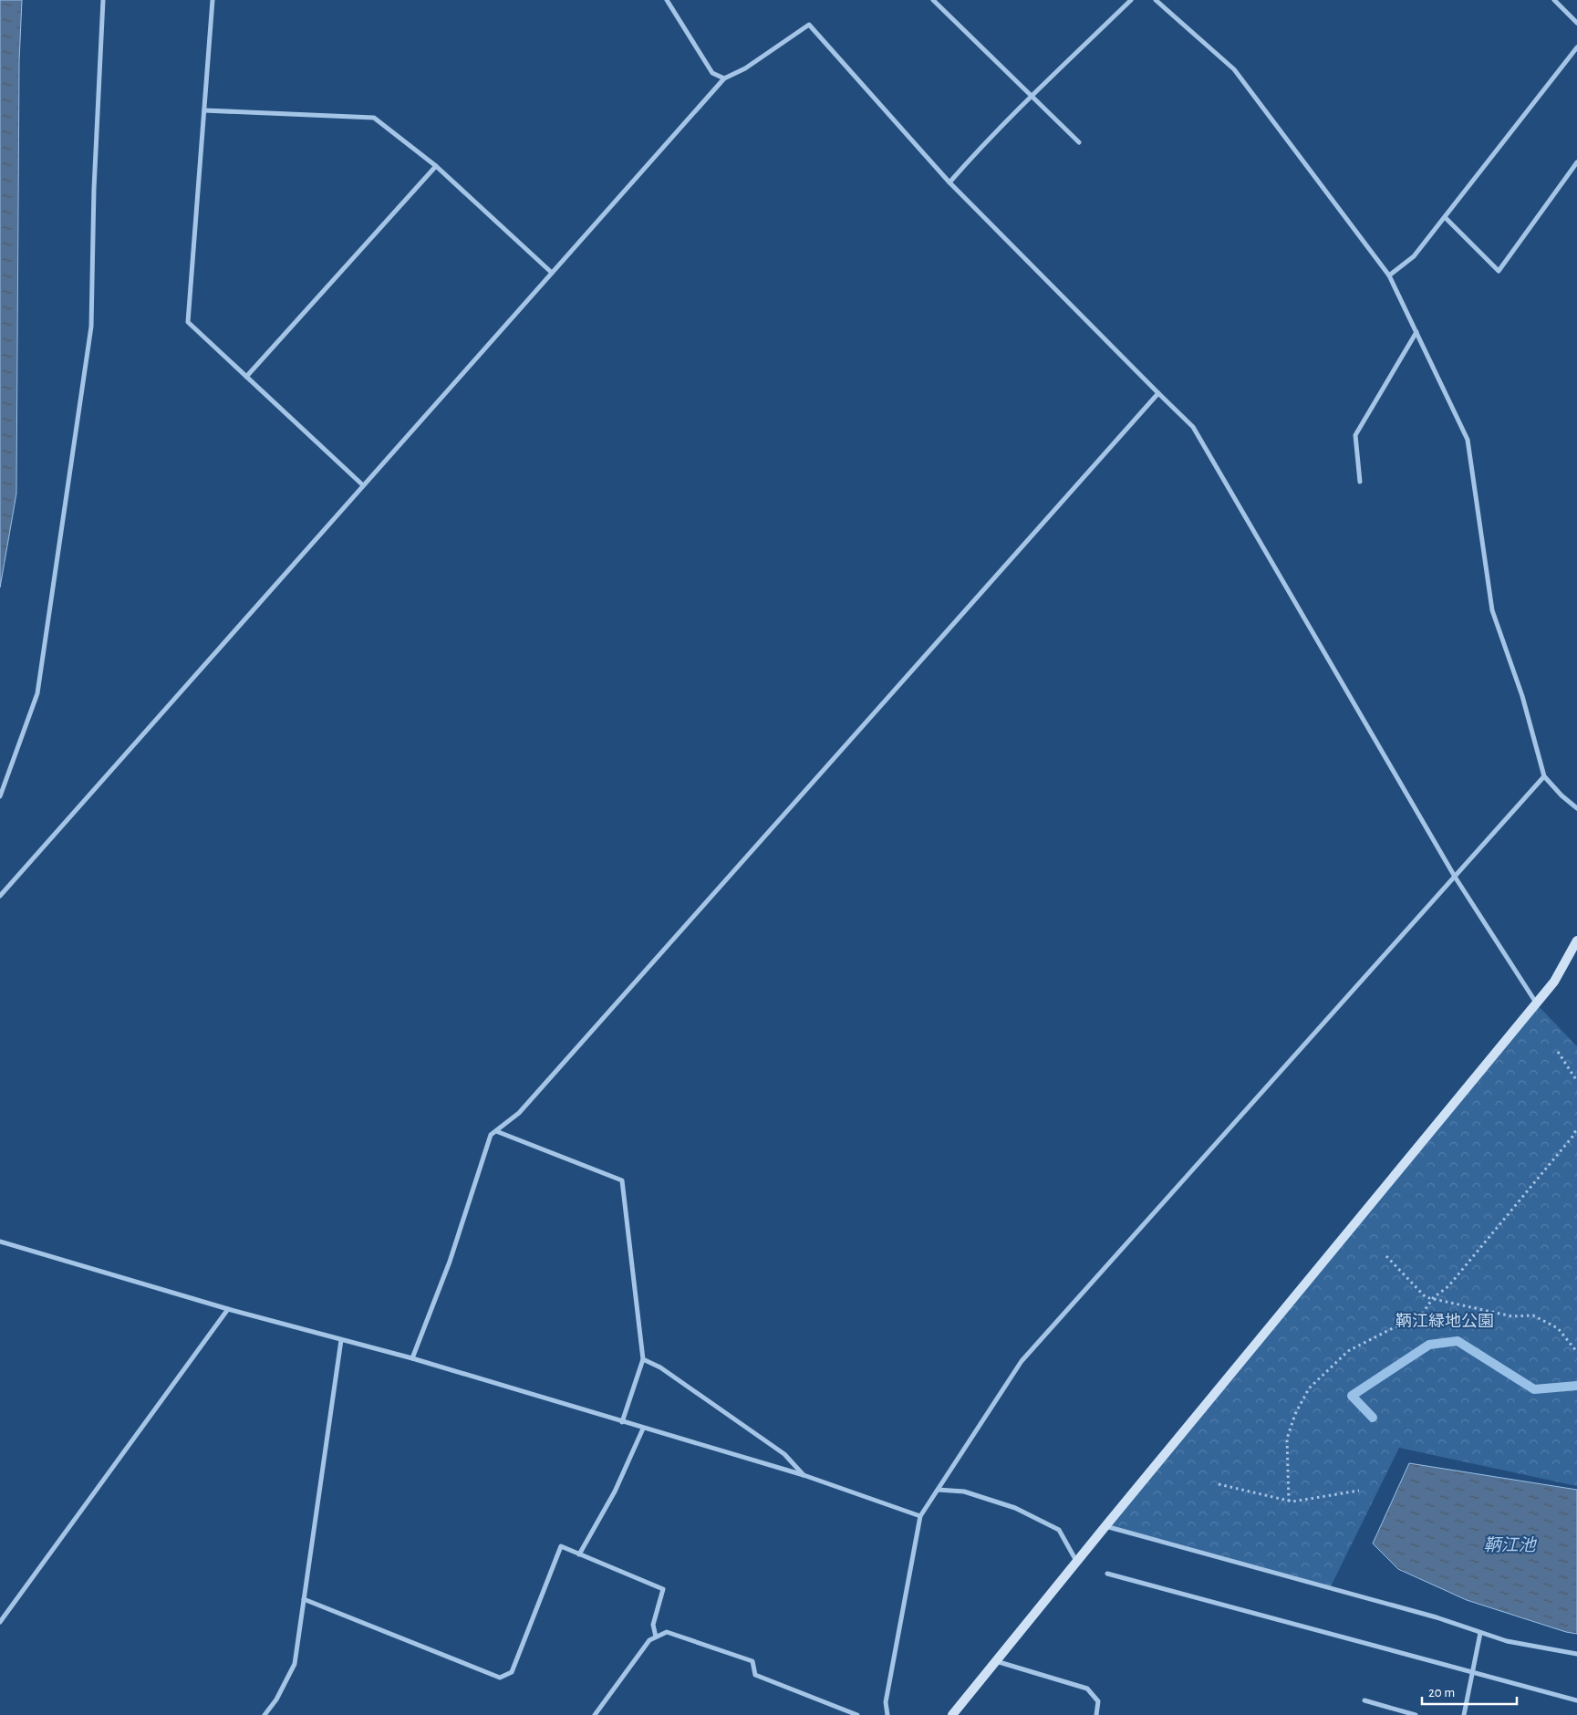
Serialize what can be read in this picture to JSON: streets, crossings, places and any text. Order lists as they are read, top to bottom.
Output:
{
  "water": ["鞆江池"],
  "parks": ["鞆江緑地公園"],
  "scale_bar": "20 m"
}
